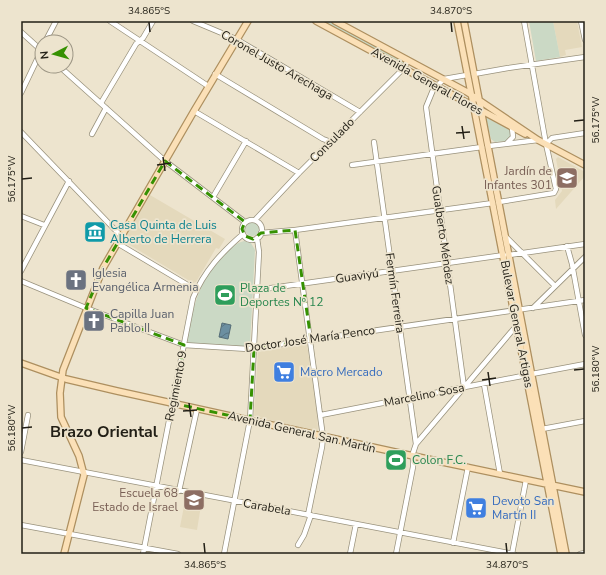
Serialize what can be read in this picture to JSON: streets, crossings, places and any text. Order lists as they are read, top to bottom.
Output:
{
  "streets": {
    "main road": ["Avenida General Flores", "Bulevar General Artigas", "Avenida General San Martín"],
    "street": [
      "Coronel Justo Arechaga",
      "Consulado",
      "Gualberto Méndez",
      "Guaviyú",
      "Fermín Ferreira",
      "Doctor José María Penco",
      "Regimiento 9",
      "Marcelino Sosa",
      "Carabela"
    ]
  },
  "crossings": [
    ["Coronel Justo Arechaga", "Consulado"],
    ["Avenida General Flores", "Consulado"],
    ["Avenida General Flores", "Gualberto Méndez"],
    ["Avenida General Flores", "Bulevar General Artigas"],
    ["Consulado", "Regimiento 9"],
    ["Gualberto Méndez", "Guaviyú"],
    ["Gualberto Méndez", "Doctor José María Penco"],
    ["Gualberto Méndez", "Marcelino Sosa"],
    ["Guaviyú", "Fermín Ferreira"],
    ["Guaviyú", "Bulevar General Artigas"],
    ["Fermín Ferreira", "Doctor José María Penco"],
    ["Fermín Ferreira", "Marcelino Sosa"],
    ["Bulevar General Artigas", "Doctor José María Penco"],
    ["Bulevar General Artigas", "Marcelino Sosa"],
    ["Bulevar General Artigas", "Avenida General San Martín"],
    ["Doctor José María Penco", "Regimiento 9"],
    ["Regimiento 9", "Avenida General San Martín"],
    ["Regimiento 9", "Carabela"]
  ],
  "districts": ["Brazo Oriental"],
  "places": {
    "school or university": ["Jardín de Infantes 301", "Escuela 68 Estado de Israel"],
    "museum": ["Casa Quinta de Luis Alberto de Herrera"],
    "church": ["Iglesia Evangélica Armenia", "Capilla Juan Pablo II"],
    "sports": ["Plaza de Deportes Nº 12", "Colon F.C."],
    "supermarket": ["Macro Mercado", "Devoto San Martín II"]
  },
  "north": "left",
  "coordinates": [
    "34.865°S",
    "34.870°S",
    "56.175°W",
    "56.180°W"
  ]
}
